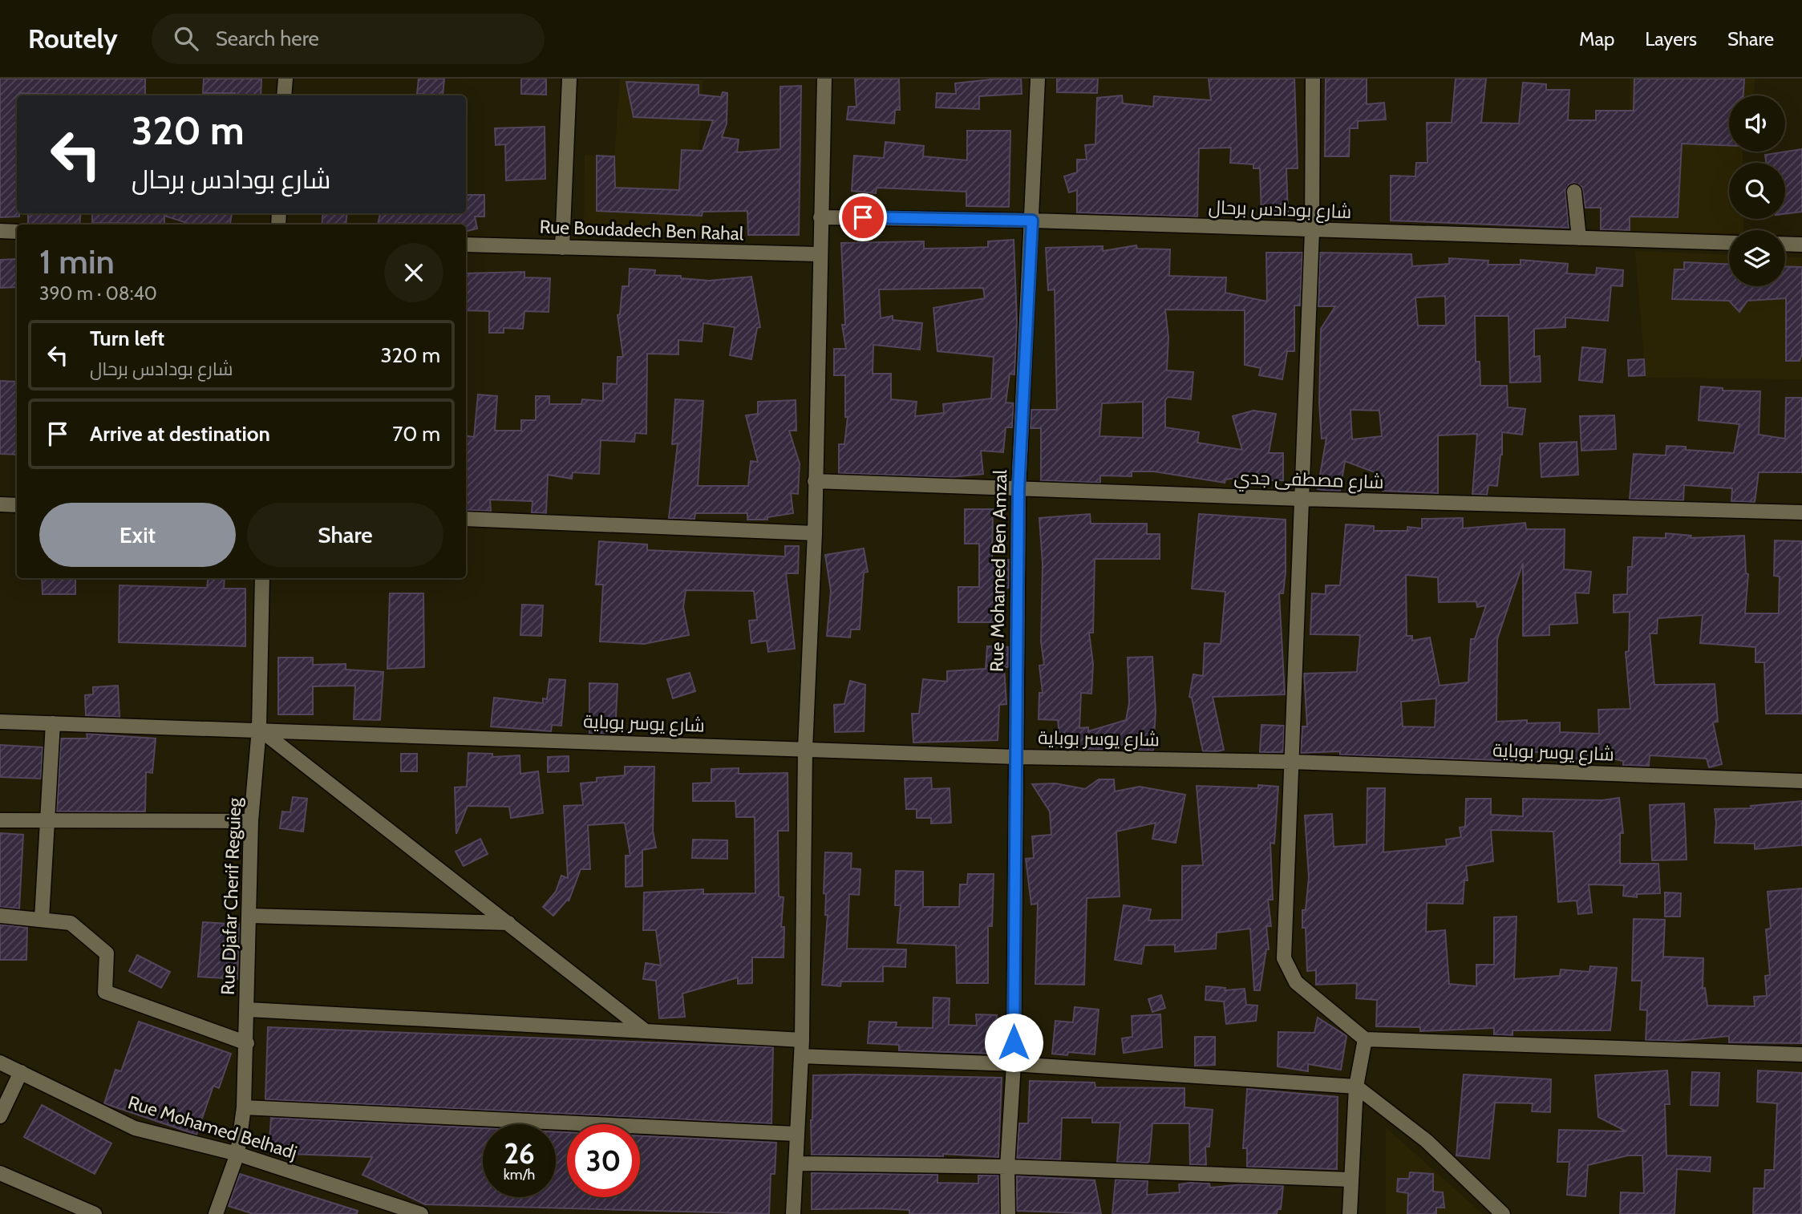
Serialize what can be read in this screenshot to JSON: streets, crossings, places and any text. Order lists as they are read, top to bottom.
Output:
{
  "streets": {
    "street": [
      "شارع بودادس برحال",
      "Rue Boudadech Ben Rahal",
      "شارع مصطفى جدي",
      "Rue Mohamed Ben Amzal",
      "شارع يوسر بوباية",
      "Rue Djafar Cherif Reguieg",
      "Rue Mohamed Belhadj"
    ]
  },
  "crossings": [
    ["شارع بودادس برحال", "Rue Mohamed Ben Amzal"],
    ["شارع مصطفى جدي", "Rue Mohamed Ben Amzal"],
    ["Rue Mohamed Ben Amzal", "شارع يوسر بوباية"],
    ["شارع يوسر بوباية", "Rue Djafar Cherif Reguieg"],
    ["Rue Djafar Cherif Reguieg", "Rue Mohamed Belhadj"]
  ],
  "page": {
    "header": "Routely",
    "search": "Search here",
    "nav": ["Map", "Layers", "Share"],
    "turn": ["320 m", "شارع بودادس برحال"],
    "heading": ["1 min", "390 m · 08:40"],
    "list": [
      {
        "name": "Turn left",
        "note": "شارع بودادس برحال",
        "value": "320 m"
      },
      {
        "name": "Arrive at destination",
        "value": "70 m"
      }
    ],
    "buttons": ["Exit", "Share"],
    "speed": "26 km/h",
    "limit": "30"
  }
}
